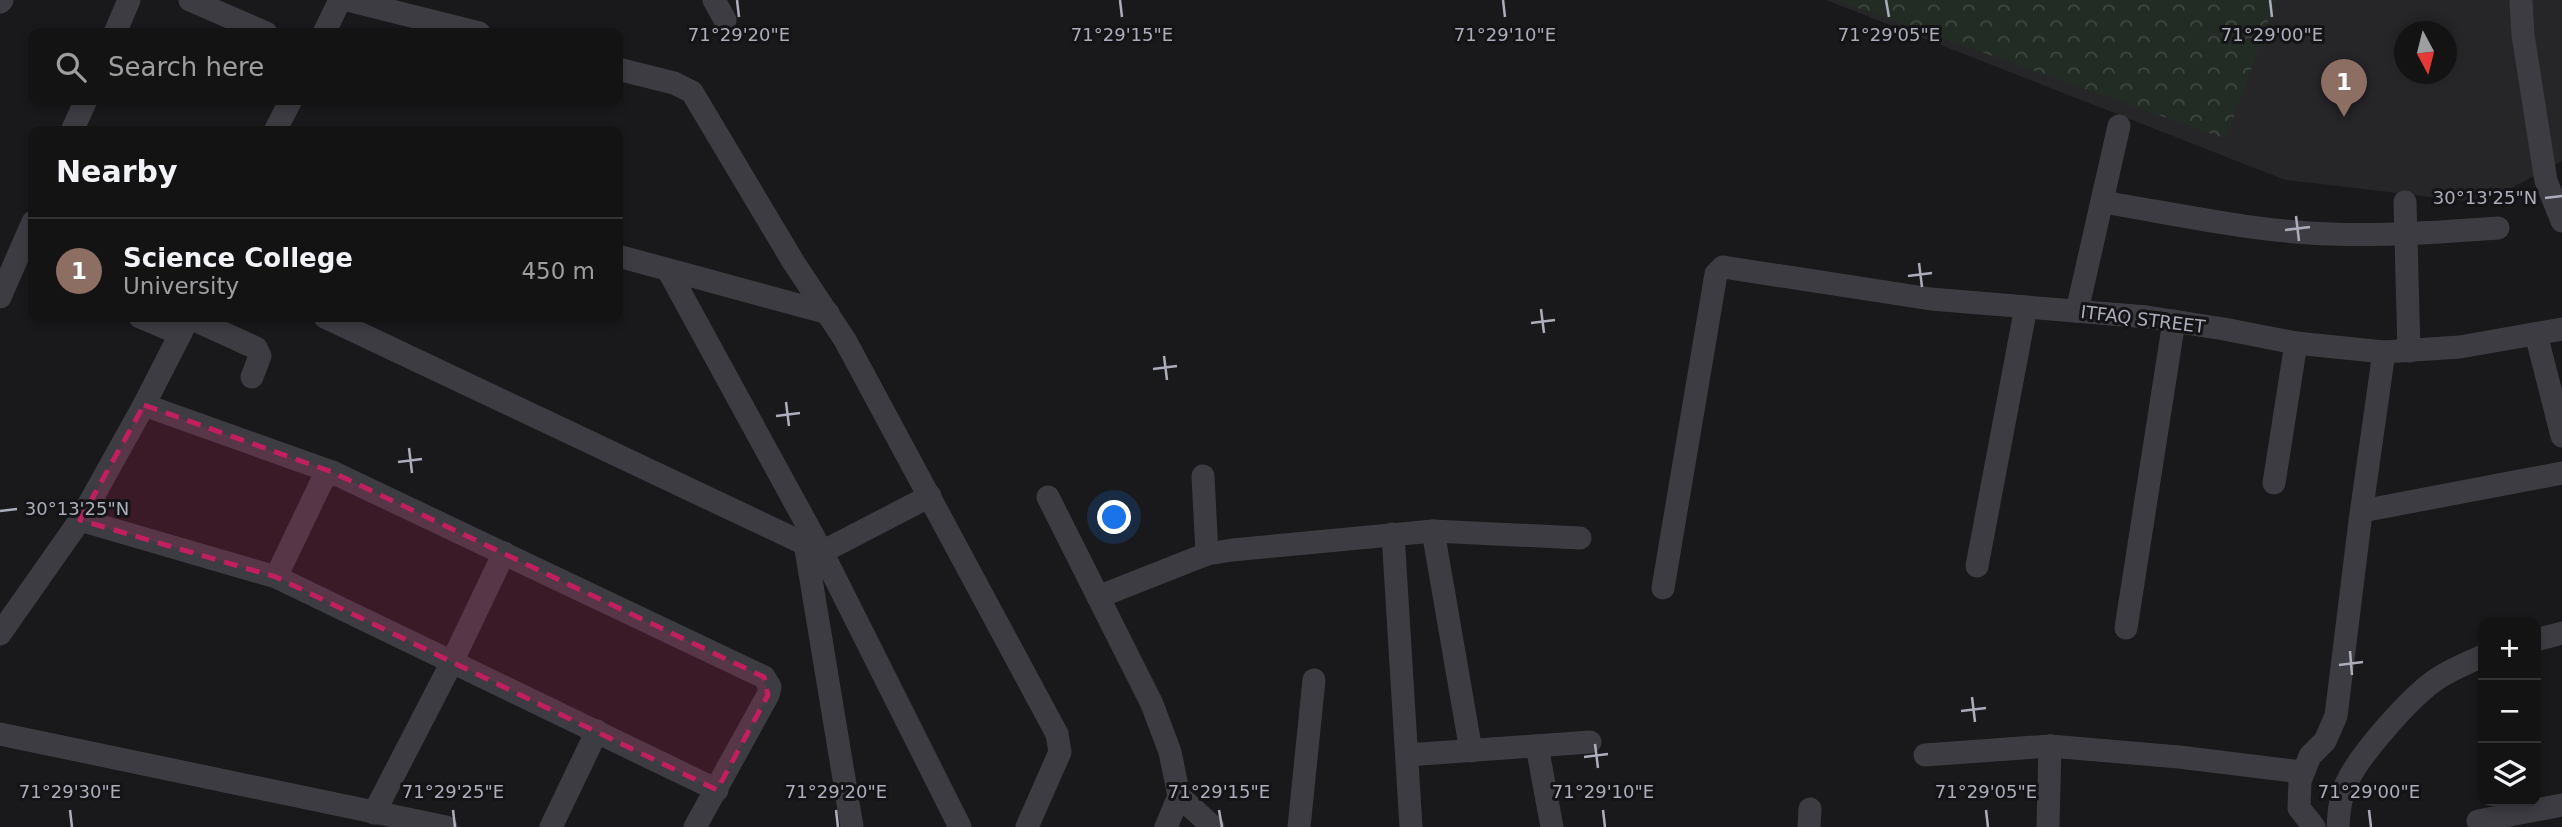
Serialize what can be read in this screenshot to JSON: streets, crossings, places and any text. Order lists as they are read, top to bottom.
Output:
{
  "streets": {
    "street": ["ITFAQ STREET"]
  },
  "north": "bottom",
  "page": {
    "search": "Search here",
    "pins": "1",
    "heading": "Nearby",
    "list": [
      {
        "mark": "1",
        "name": "Science College",
        "note": "University",
        "value": "450 m"
      }
    ],
    "map_buttons": ["+", "−"]
  },
  "coordinates": [
    "71°29'20\"E",
    "71°29'15\"E",
    "71°29'10\"E",
    "71°29'05\"E",
    "71°29'00\"E",
    "30°13'25\"N",
    "71°29'30\"E",
    "71°29'25\"E"
  ]
}
